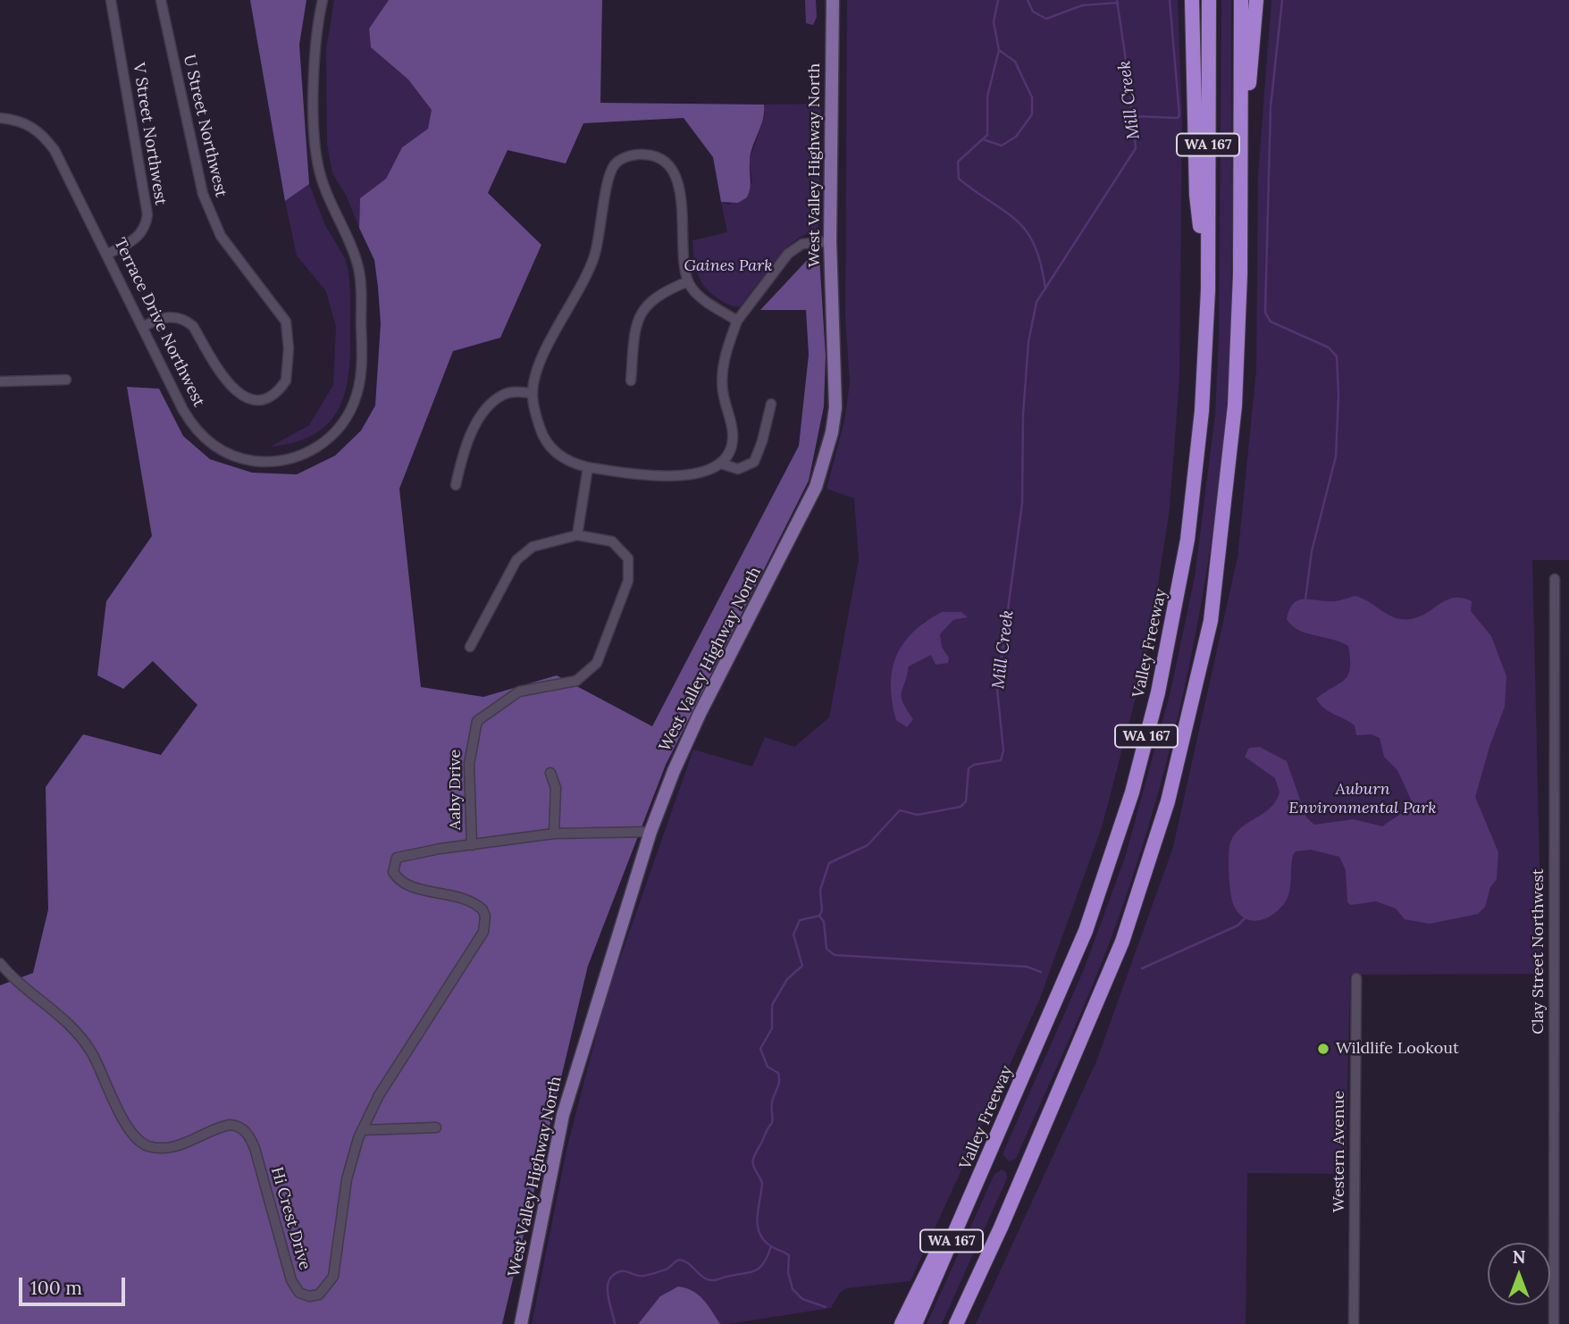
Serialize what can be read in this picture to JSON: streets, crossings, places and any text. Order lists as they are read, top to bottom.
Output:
{
  "streets": {
    "highway": ["WA 167", "Valley Freeway"],
    "main road": ["West Valley Highway North"],
    "street": [
      "U Street Northwest",
      "V Street Northwest",
      "Terrace Drive Northwest",
      "Aaby Drive",
      "Clay Street Northwest",
      "Western Avenue",
      "Hi Crest Drive"
    ]
  },
  "crossings": [
    ["U Street Northwest", "Terrace Drive Northwest"],
    ["V Street Northwest", "Terrace Drive Northwest"],
    ["Aaby Drive", "Hi Crest Drive"]
  ],
  "water": ["Mill Creek"],
  "parks": ["Gaines Park", "Auburn Environmental Park"],
  "places": ["Wildlife Lookout"],
  "scale_bar": "100 m",
  "north": "top"
}
